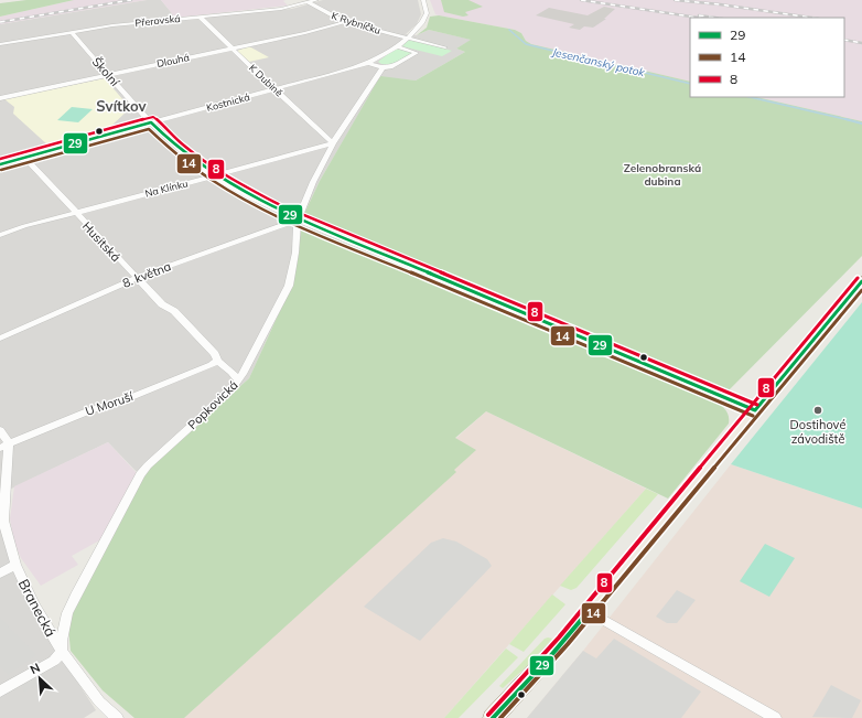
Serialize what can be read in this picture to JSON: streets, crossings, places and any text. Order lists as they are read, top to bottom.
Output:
{
  "streets": {
    "street": [
      "Přerovská",
      "K Rybníčku",
      "Dlouhá",
      "Školní",
      "K Dubině",
      "Kostnická",
      "Na Klínku",
      "Husitská",
      "8. května",
      "U Moruší",
      "Popkovická",
      "Branecká"
    ]
  },
  "crossings": [
    ["Přerovská", "K Rybníčku"],
    ["Přerovská", "Školní"],
    ["Přerovská", "K Dubině"],
    ["K Rybníčku", "Dlouhá"],
    ["K Rybníčku", "Kostnická"],
    ["Dlouhá", "Školní"],
    ["Dlouhá", "K Dubině"],
    ["Školní", "Kostnická"],
    ["Školní", "Na Klínku"],
    ["Školní", "8. května"],
    ["Školní", "Popkovická"],
    ["K Dubině", "Kostnická"],
    ["K Dubině", "Na Klínku"],
    ["K Dubině", "Popkovická"],
    ["Kostnická", "Husitská"],
    ["Na Klínku", "Husitská"],
    ["Na Klínku", "Popkovická"],
    ["Husitská", "8. května"],
    ["Husitská", "U Moruší"],
    ["Husitská", "Popkovická"],
    ["8. května", "Popkovická"],
    ["U Moruší", "Branecká"],
    ["Popkovická", "Branecká"]
  ],
  "districts": ["Svítkov", "Zelenobranská dubina"],
  "water": ["Jesenčanský potok"],
  "places": ["Dostihové závodiště"],
  "lines": ["transit line 8", "transit line 29", "transit line 14"],
  "legend": ["29", "14", "8"],
  "north": "top left"
}
